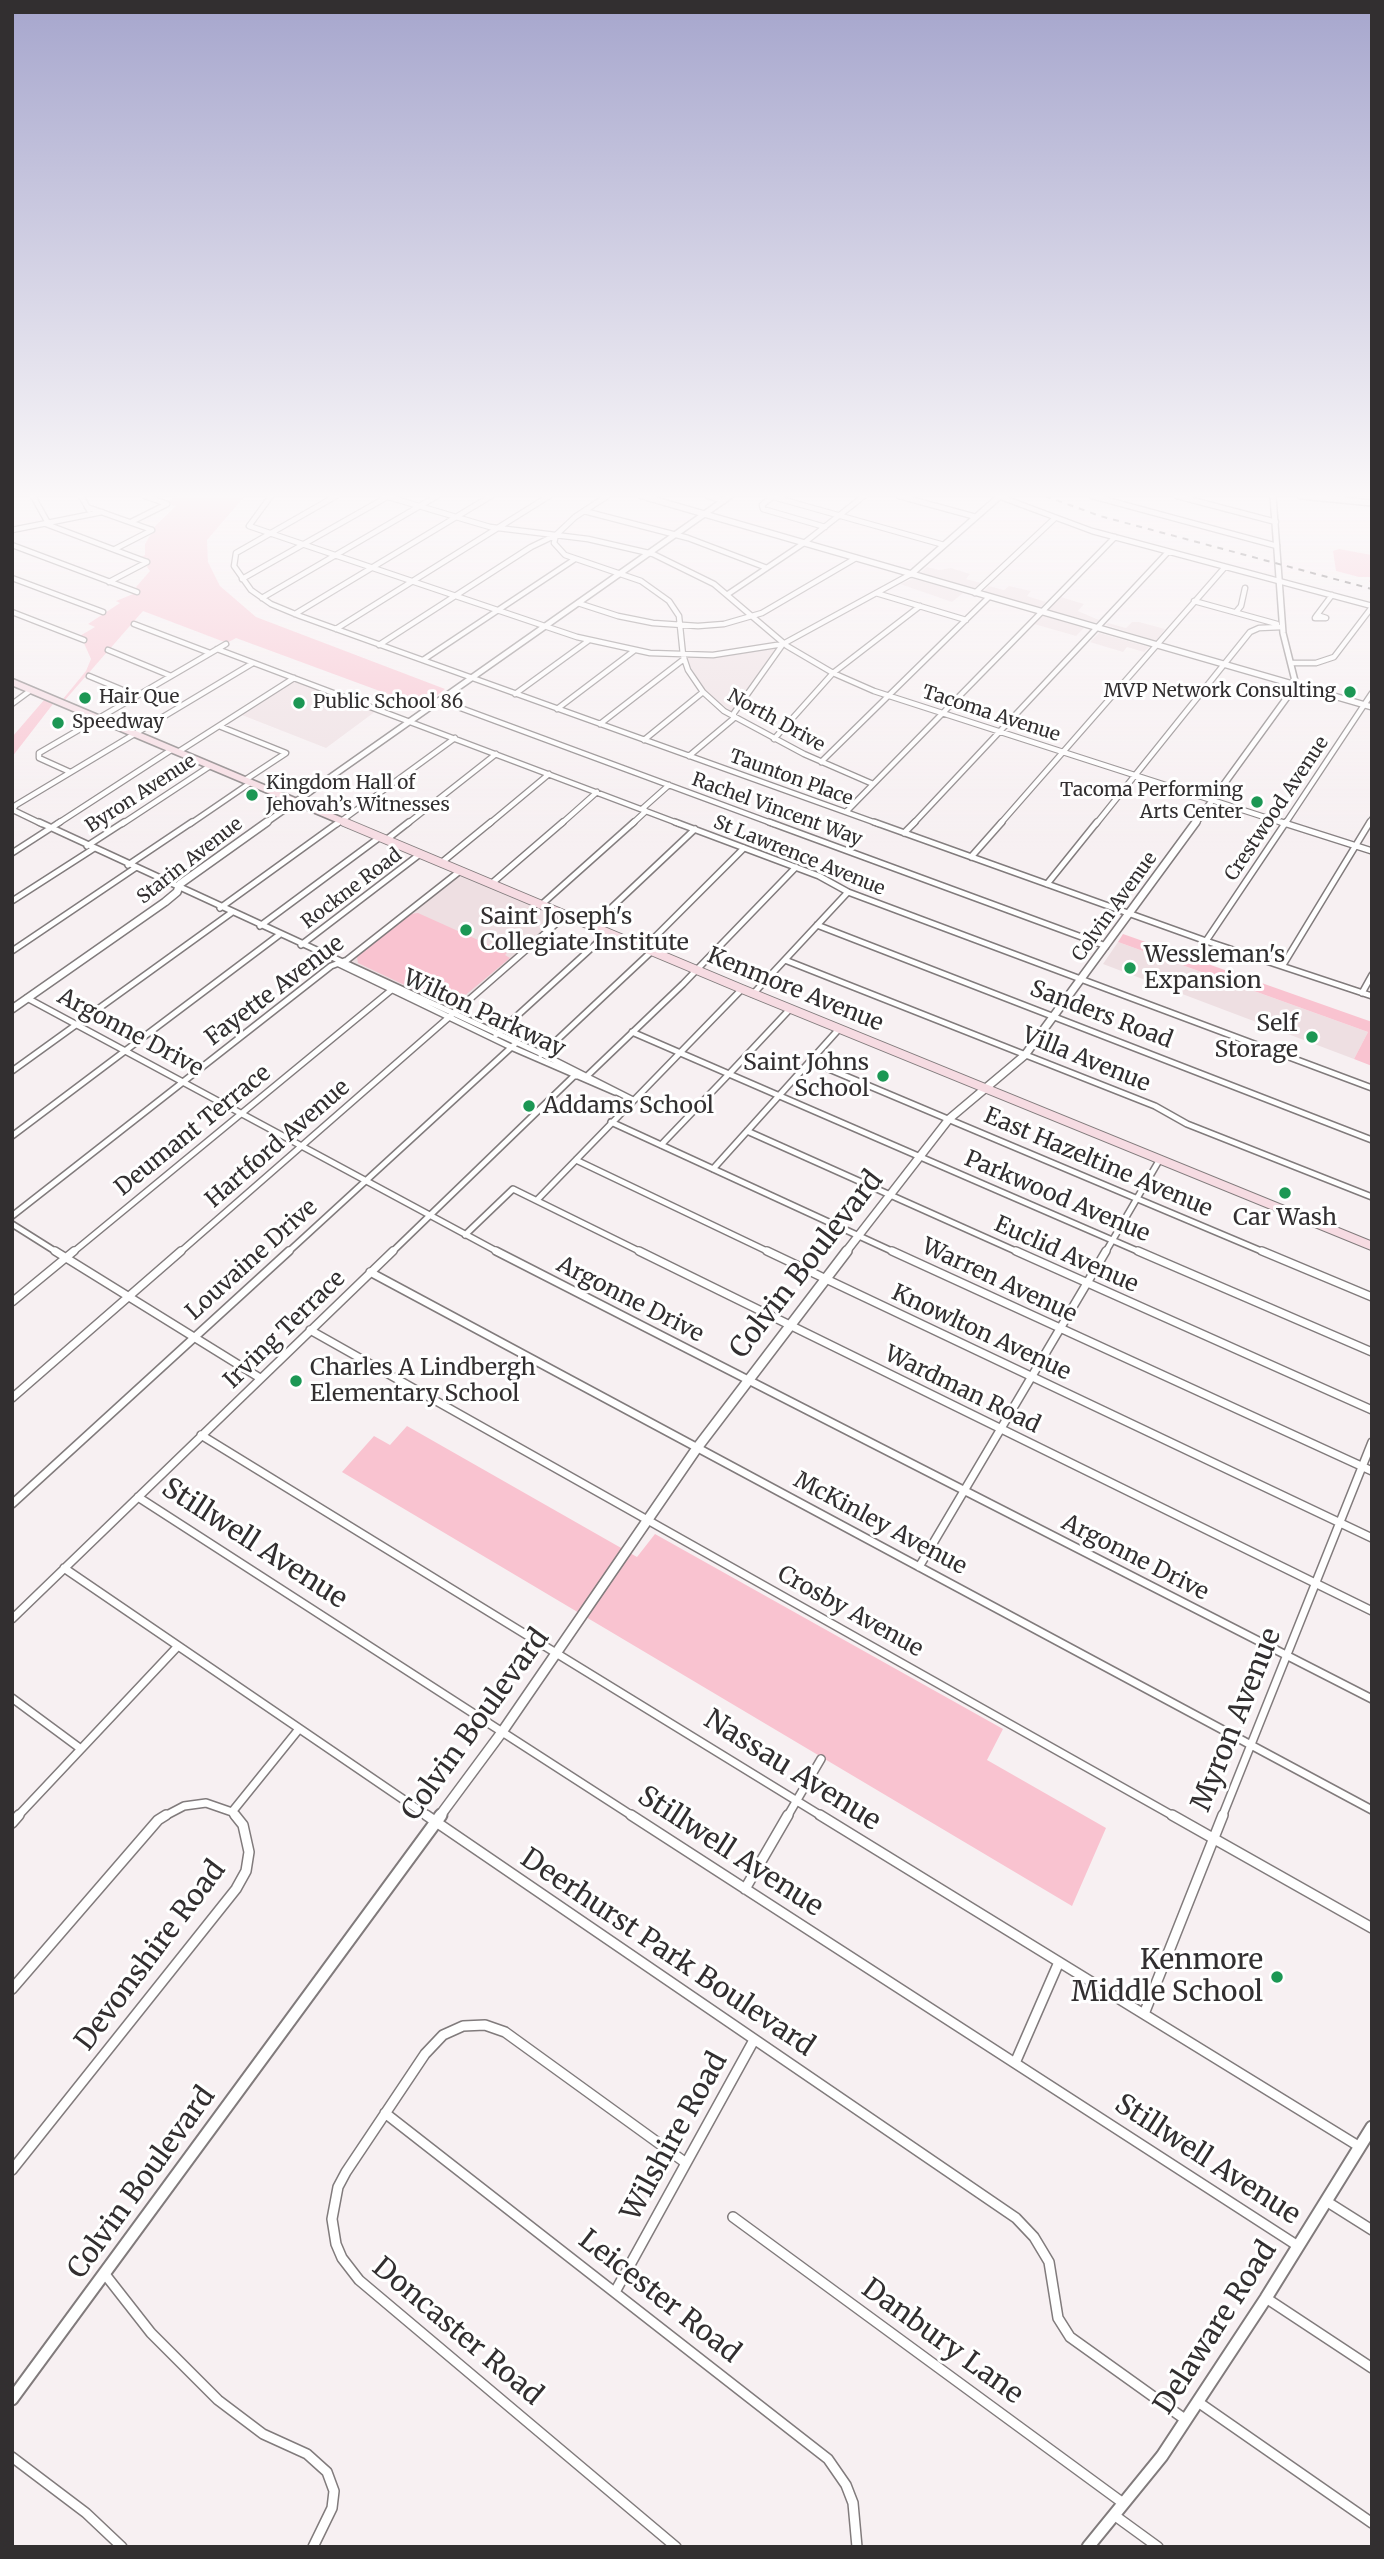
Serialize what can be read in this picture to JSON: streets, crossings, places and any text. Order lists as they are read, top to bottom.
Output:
{
  "streets": {
    "main road": ["Kenmore Avenue"],
    "street": [
      "Tacoma Avenue",
      "North Drive",
      "Taunton Place",
      "Byron Avenue",
      "Crestwood Avenue",
      "Rachel Vincent Way",
      "St Lawrence Avenue",
      "Starin Avenue",
      "Rockne Road",
      "Colvin Avenue",
      "Fayette Avenue",
      "Wilton Parkway",
      "Sanders Road",
      "Argonne Drive",
      "Villa Avenue",
      "Deumant Terrace",
      "Hartford Avenue",
      "East Hazeltine Avenue",
      "Parkwood Avenue",
      "Euclid Avenue",
      "Louvaine Drive",
      "Colvin Boulevard",
      "Warren Avenue",
      "Irving Terrace",
      "Knowlton Avenue",
      "Wardman Road",
      "McKinley Avenue",
      "Stillwell Avenue",
      "Crosby Avenue",
      "Myron Avenue",
      "Nassau Avenue",
      "Deerhurst Park Boulevard",
      "Devonshire Road",
      "Wilshire Road",
      "Leicester Road",
      "Delaware Road",
      "Doncaster Road",
      "Danbury Lane"
    ]
  },
  "crossings": [
    ["Tacoma Avenue", "Crestwood Avenue"],
    ["Tacoma Avenue", "Colvin Avenue"],
    ["Taunton Place", "Crestwood Avenue"],
    ["Taunton Place", "Starin Avenue"],
    ["Taunton Place", "Colvin Avenue"],
    ["Byron Avenue", "Kenmore Avenue"],
    ["Rachel Vincent Way", "Starin Avenue"],
    ["Rachel Vincent Way", "Colvin Avenue"],
    ["St Lawrence Avenue", "Starin Avenue"],
    ["St Lawrence Avenue", "Colvin Avenue"],
    ["Starin Avenue", "Kenmore Avenue"],
    ["Starin Avenue", "Argonne Drive"],
    ["Rockne Road", "Kenmore Avenue"],
    ["Rockne Road", "Wilton Parkway"],
    ["Colvin Avenue", "Kenmore Avenue"],
    ["Colvin Avenue", "Sanders Road"],
    ["Colvin Avenue", "Villa Avenue"],
    ["Colvin Avenue", "Colvin Boulevard"],
    ["Kenmore Avenue", "Fayette Avenue"],
    ["Kenmore Avenue", "Hartford Avenue"],
    ["Kenmore Avenue", "Colvin Boulevard"],
    ["Fayette Avenue", "Wilton Parkway"],
    ["Fayette Avenue", "Argonne Drive"],
    ["Wilton Parkway", "Deumant Terrace"],
    ["Wilton Parkway", "Hartford Avenue"],
    ["Wilton Parkway", "Louvaine Drive"],
    ["Wilton Parkway", "Irving Terrace"],
    ["Argonne Drive", "Deumant Terrace"],
    ["Argonne Drive", "Hartford Avenue"],
    ["Argonne Drive", "Louvaine Drive"],
    ["Argonne Drive", "Colvin Boulevard"],
    ["Argonne Drive", "Irving Terrace"],
    ["Argonne Drive", "Wardman Road"],
    ["Argonne Drive", "Myron Avenue"],
    ["East Hazeltine Avenue", "Colvin Boulevard"],
    ["Parkwood Avenue", "Colvin Boulevard"],
    ["Euclid Avenue", "Colvin Boulevard"],
    ["Colvin Boulevard", "Warren Avenue"],
    ["Colvin Boulevard", "Knowlton Avenue"],
    ["Colvin Boulevard", "Wardman Road"],
    ["Colvin Boulevard", "McKinley Avenue"],
    ["Colvin Boulevard", "Stillwell Avenue"],
    ["Colvin Boulevard", "Crosby Avenue"],
    ["Colvin Boulevard", "Nassau Avenue"],
    ["Colvin Boulevard", "Deerhurst Park Boulevard"],
    ["Warren Avenue", "Myron Avenue"],
    ["Irving Terrace", "McKinley Avenue"],
    ["Irving Terrace", "Stillwell Avenue"],
    ["Irving Terrace", "Crosby Avenue"],
    ["Irving Terrace", "Nassau Avenue"],
    ["Irving Terrace", "Deerhurst Park Boulevard"],
    ["Knowlton Avenue", "Myron Avenue"],
    ["Wardman Road", "Myron Avenue"],
    ["McKinley Avenue", "Myron Avenue"],
    ["Stillwell Avenue", "Delaware Road"],
    ["Crosby Avenue", "Myron Avenue"],
    ["Myron Avenue", "Nassau Avenue"],
    ["Nassau Avenue", "Delaware Road"],
    ["Deerhurst Park Boulevard", "Wilshire Road"],
    ["Deerhurst Park Boulevard", "Delaware Road"],
    ["Wilshire Road", "Leicester Road"],
    ["Wilshire Road", "Doncaster Road"],
    ["Leicester Road", "Doncaster Road"],
    ["Delaware Road", "Danbury Lane"]
  ],
  "places": [
    "MVP Network Consulting",
    "Hair Que",
    "Public School 86",
    "Speedway",
    "Kingdom Hall of Jehovah’s Witnesses",
    "Tacoma Performing Arts Center",
    "Saint Joseph's Collegiate Institute",
    "Wessleman's Expansion",
    "Self Storage",
    "Saint Johns School",
    "Addams School",
    "Car Wash",
    "Charles A Lindbergh Elementary School",
    "Kenmore Middle School"
  ]
}
